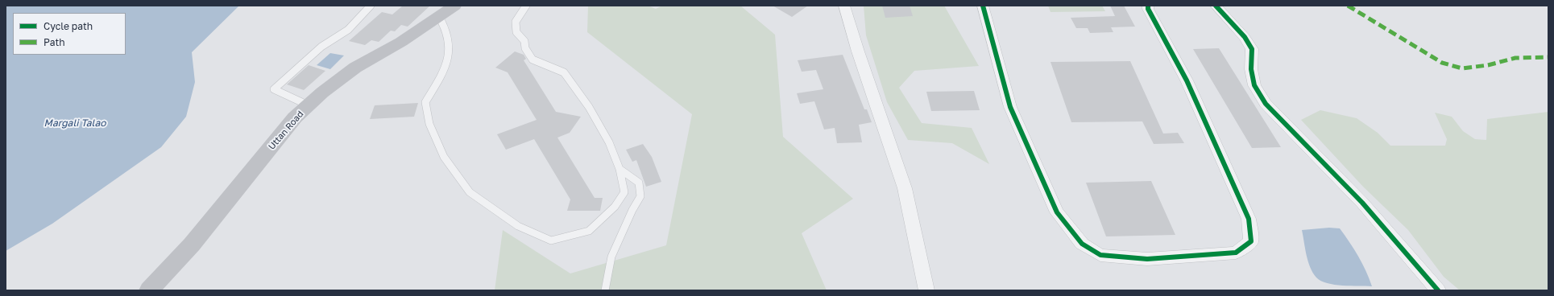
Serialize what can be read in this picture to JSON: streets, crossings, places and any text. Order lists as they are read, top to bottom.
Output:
{
  "streets": {
    "main road": ["Uttan Road"]
  },
  "water": ["Margali Talao"],
  "legend": ["Cycle path", "Path"]
}
